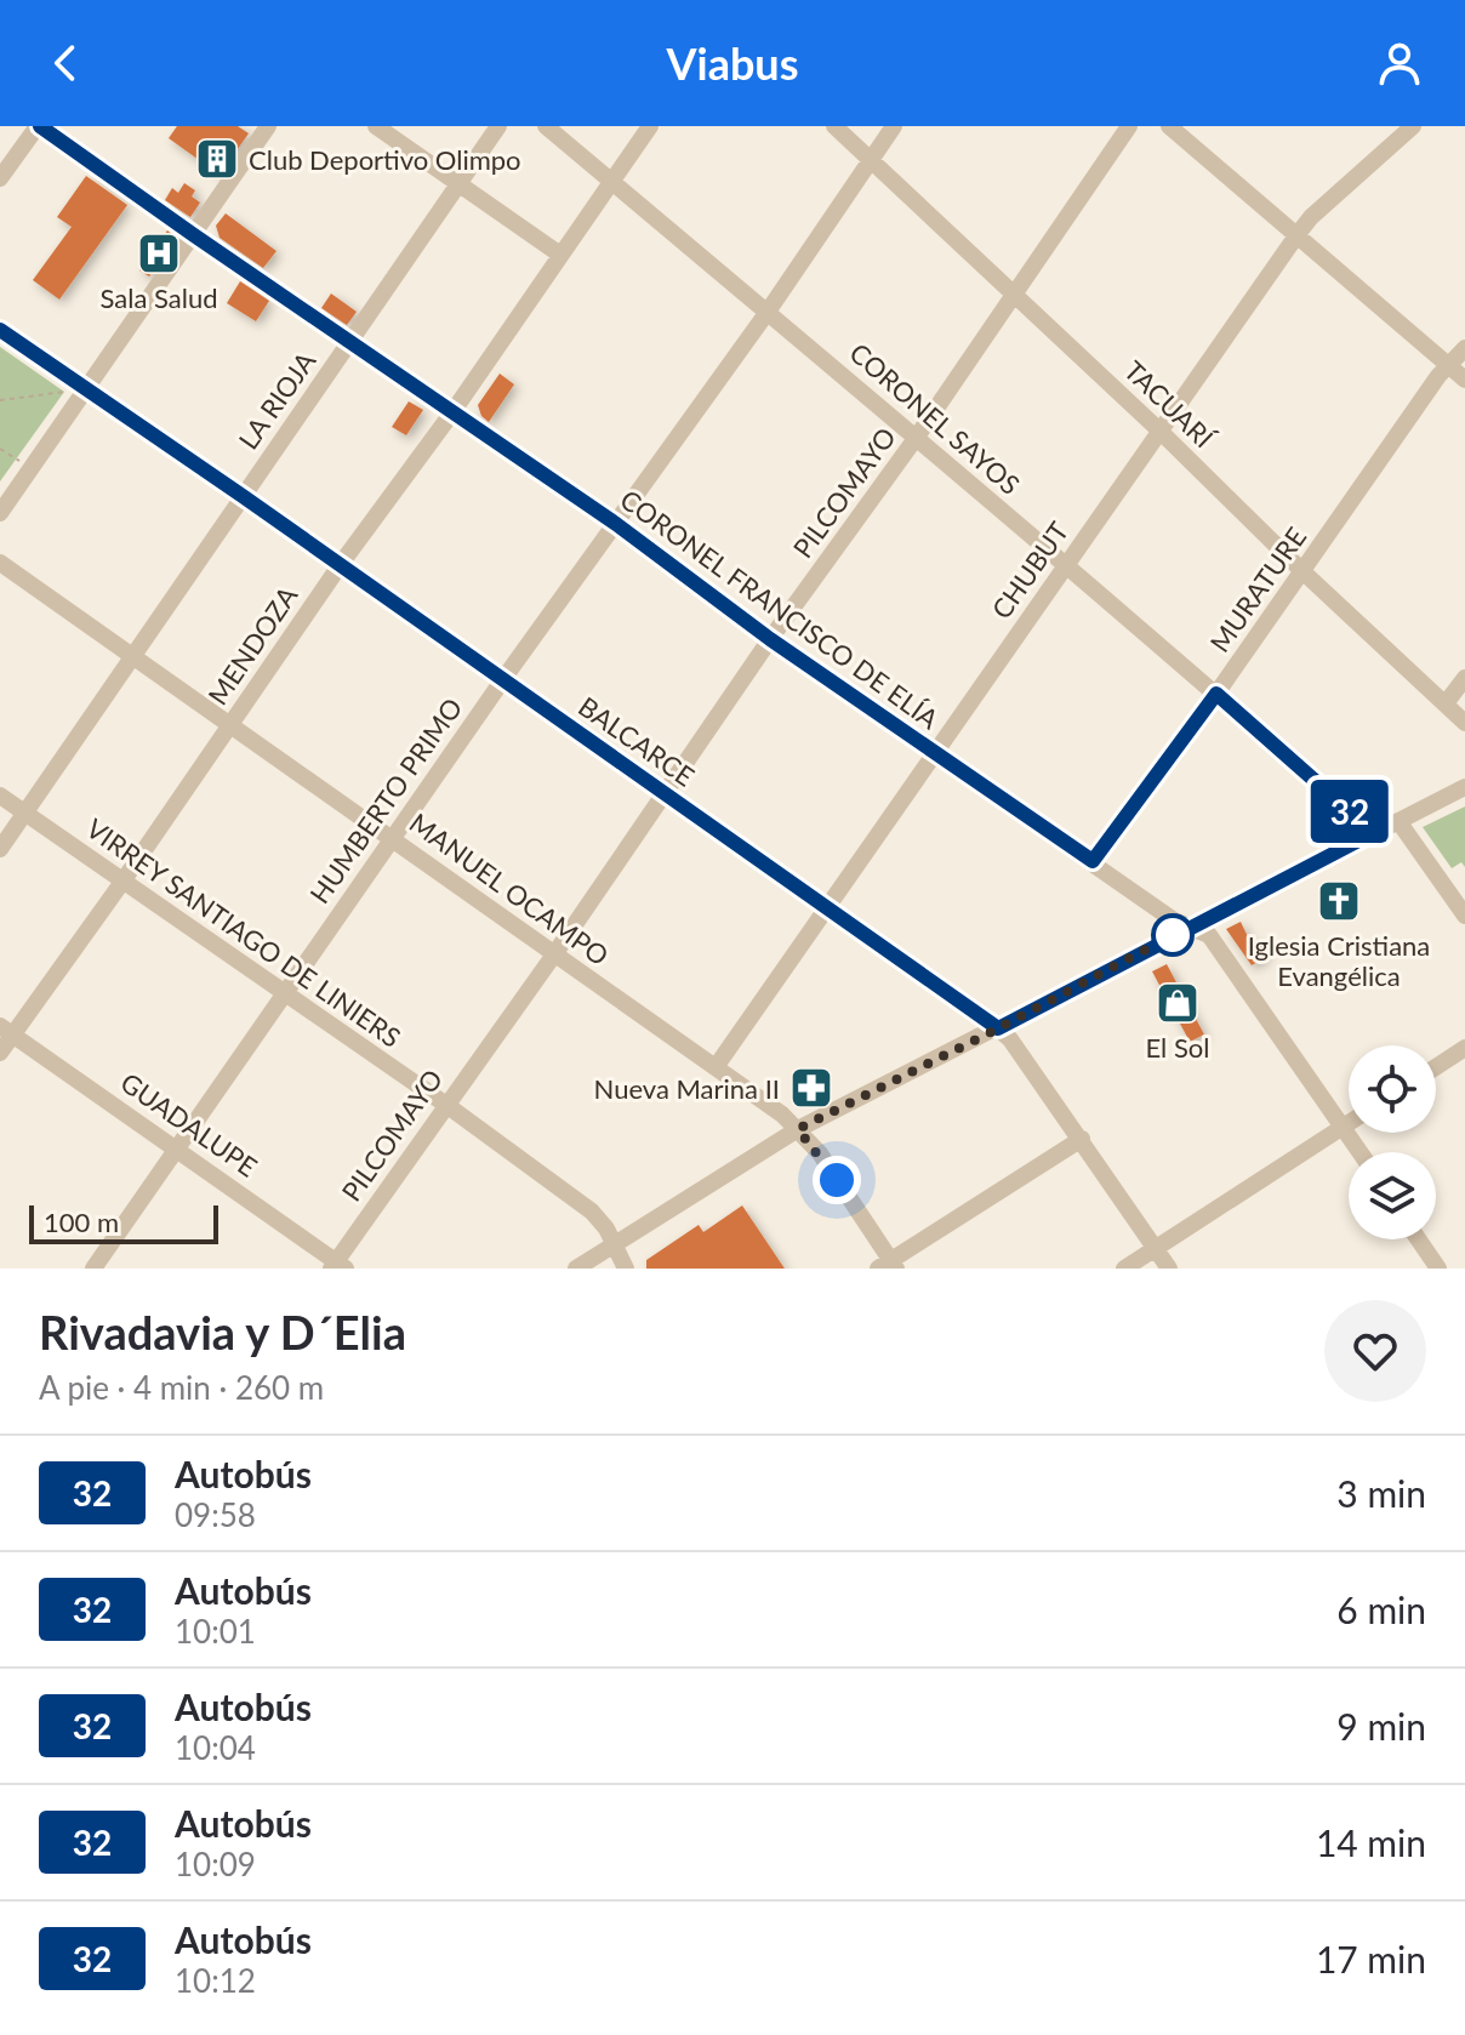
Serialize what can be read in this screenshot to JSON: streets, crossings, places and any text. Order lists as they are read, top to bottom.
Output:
{
  "streets": {
    "street": [
      "LA RIOJA",
      "TACUARÍ",
      "CORONEL SAYOS",
      "PILCOMAYO",
      "CHUBUT",
      "MURATURE",
      "CORONEL FRANCISCO DE ELÍA",
      "MENDOZA",
      "BALCARCE",
      "HUMBERTO PRIMO",
      "MANUEL OCAMPO",
      "VIRREY SANTIAGO DE LINIERS",
      "GUADALUPE"
    ]
  },
  "crossings": [
    ["LA RIOJA", "CORONEL FRANCISCO DE ELÍA"],
    ["LA RIOJA", "BALCARCE"],
    ["LA RIOJA", "MANUEL OCAMPO"],
    ["LA RIOJA", "VIRREY SANTIAGO DE LINIERS"],
    ["TACUARÍ", "PILCOMAYO"],
    ["TACUARÍ", "CHUBUT"],
    ["TACUARÍ", "MURATURE"],
    ["TACUARÍ", "HUMBERTO PRIMO"],
    ["CORONEL SAYOS", "PILCOMAYO"],
    ["CORONEL SAYOS", "CHUBUT"],
    ["CORONEL SAYOS", "MURATURE"],
    ["CORONEL SAYOS", "MENDOZA"],
    ["CORONEL SAYOS", "HUMBERTO PRIMO"],
    ["PILCOMAYO", "CORONEL FRANCISCO DE ELÍA"],
    ["PILCOMAYO", "BALCARCE"],
    ["PILCOMAYO", "MANUEL OCAMPO"],
    ["PILCOMAYO", "VIRREY SANTIAGO DE LINIERS"],
    ["PILCOMAYO", "GUADALUPE"],
    ["CHUBUT", "CORONEL FRANCISCO DE ELÍA"],
    ["CHUBUT", "BALCARCE"],
    ["CHUBUT", "MANUEL OCAMPO"],
    ["MURATURE", "CORONEL FRANCISCO DE ELÍA"],
    ["CORONEL FRANCISCO DE ELÍA", "MENDOZA"],
    ["CORONEL FRANCISCO DE ELÍA", "HUMBERTO PRIMO"],
    ["MENDOZA", "BALCARCE"],
    ["MENDOZA", "MANUEL OCAMPO"],
    ["MENDOZA", "VIRREY SANTIAGO DE LINIERS"],
    ["MENDOZA", "GUADALUPE"],
    ["BALCARCE", "HUMBERTO PRIMO"],
    ["HUMBERTO PRIMO", "MANUEL OCAMPO"],
    ["HUMBERTO PRIMO", "VIRREY SANTIAGO DE LINIERS"],
    ["HUMBERTO PRIMO", "GUADALUPE"]
  ],
  "places": {
    "building": ["Club Deportivo Olimpo"],
    "hospital": ["Sala Salud"],
    "church": ["Iglesia Cristiana Evangélica"],
    "shop": ["El Sol"],
    "pharmacy": ["Nueva Marina II"]
  },
  "lines": ["bus line 32"],
  "scale_bar": "100 m",
  "page": {
    "header": "Viabus",
    "on_map": "32",
    "scale": "100 m",
    "heading": ["Rivadavia y D´Elia", "A pie · 4 min · 260 m"],
    "list": [
      {
        "mark": "32",
        "name": "Autobús",
        "note": "09:58",
        "value": "3 min"
      },
      {
        "mark": "32",
        "name": "Autobús",
        "note": "10:01",
        "value": "6 min"
      },
      {
        "mark": "32",
        "name": "Autobús",
        "note": "10:04",
        "value": "9 min"
      },
      {
        "mark": "32",
        "name": "Autobús",
        "note": "10:09",
        "value": "14 min"
      },
      {
        "mark": "32",
        "name": "Autobús",
        "note": "10:12",
        "value": "17 min"
      }
    ]
  }
}
